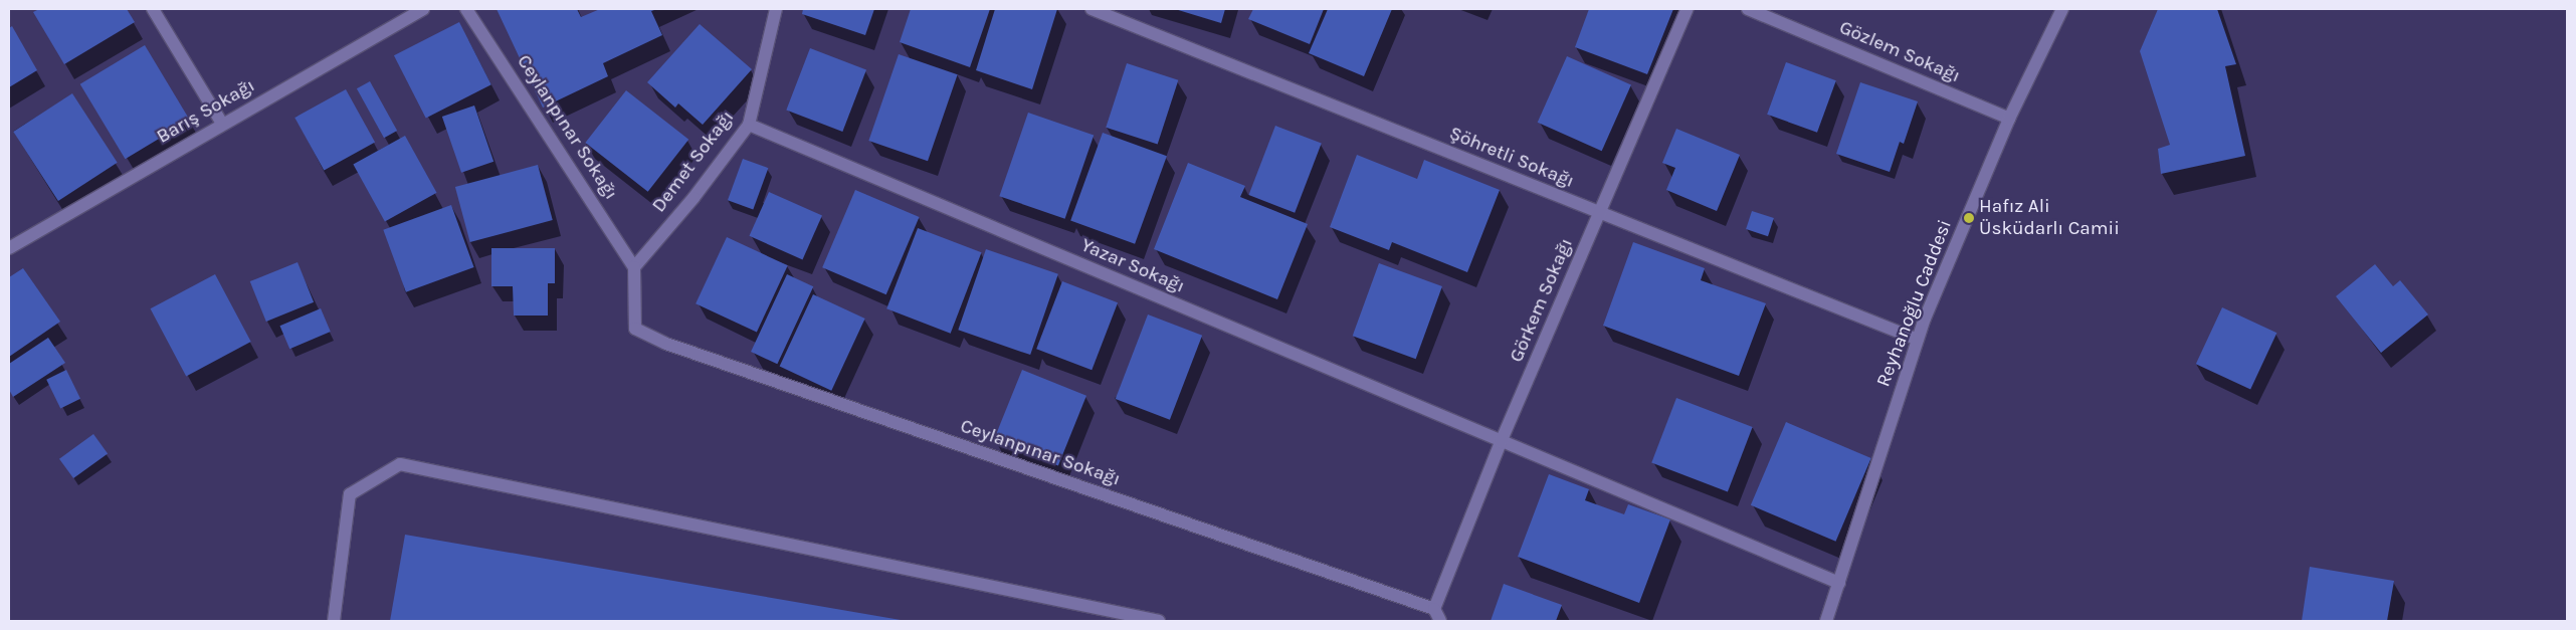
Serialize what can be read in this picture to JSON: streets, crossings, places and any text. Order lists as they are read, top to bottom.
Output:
{
  "streets": {
    "street": [
      "Gözlem Sokağı",
      "Barış Sokağı",
      "Ceylanpınar Sokağı",
      "Şöhretli Sokağı",
      "Demet Sokağı",
      "Yazar Sokağı",
      "Görkem Sokağı",
      "Reyhanoğlu Caddesi"
    ]
  },
  "crossings": [
    ["Gözlem Sokağı", "Reyhanoğlu Caddesi"],
    ["Ceylanpınar Sokağı", "Demet Sokağı"],
    ["Ceylanpınar Sokağı", "Görkem Sokağı"],
    ["Şöhretli Sokağı", "Görkem Sokağı"],
    ["Şöhretli Sokağı", "Reyhanoğlu Caddesi"],
    ["Demet Sokağı", "Yazar Sokağı"],
    ["Yazar Sokağı", "Görkem Sokağı"],
    ["Yazar Sokağı", "Reyhanoğlu Caddesi"]
  ],
  "places": ["Hafız Ali Üsküdarlı Camii"]
}
